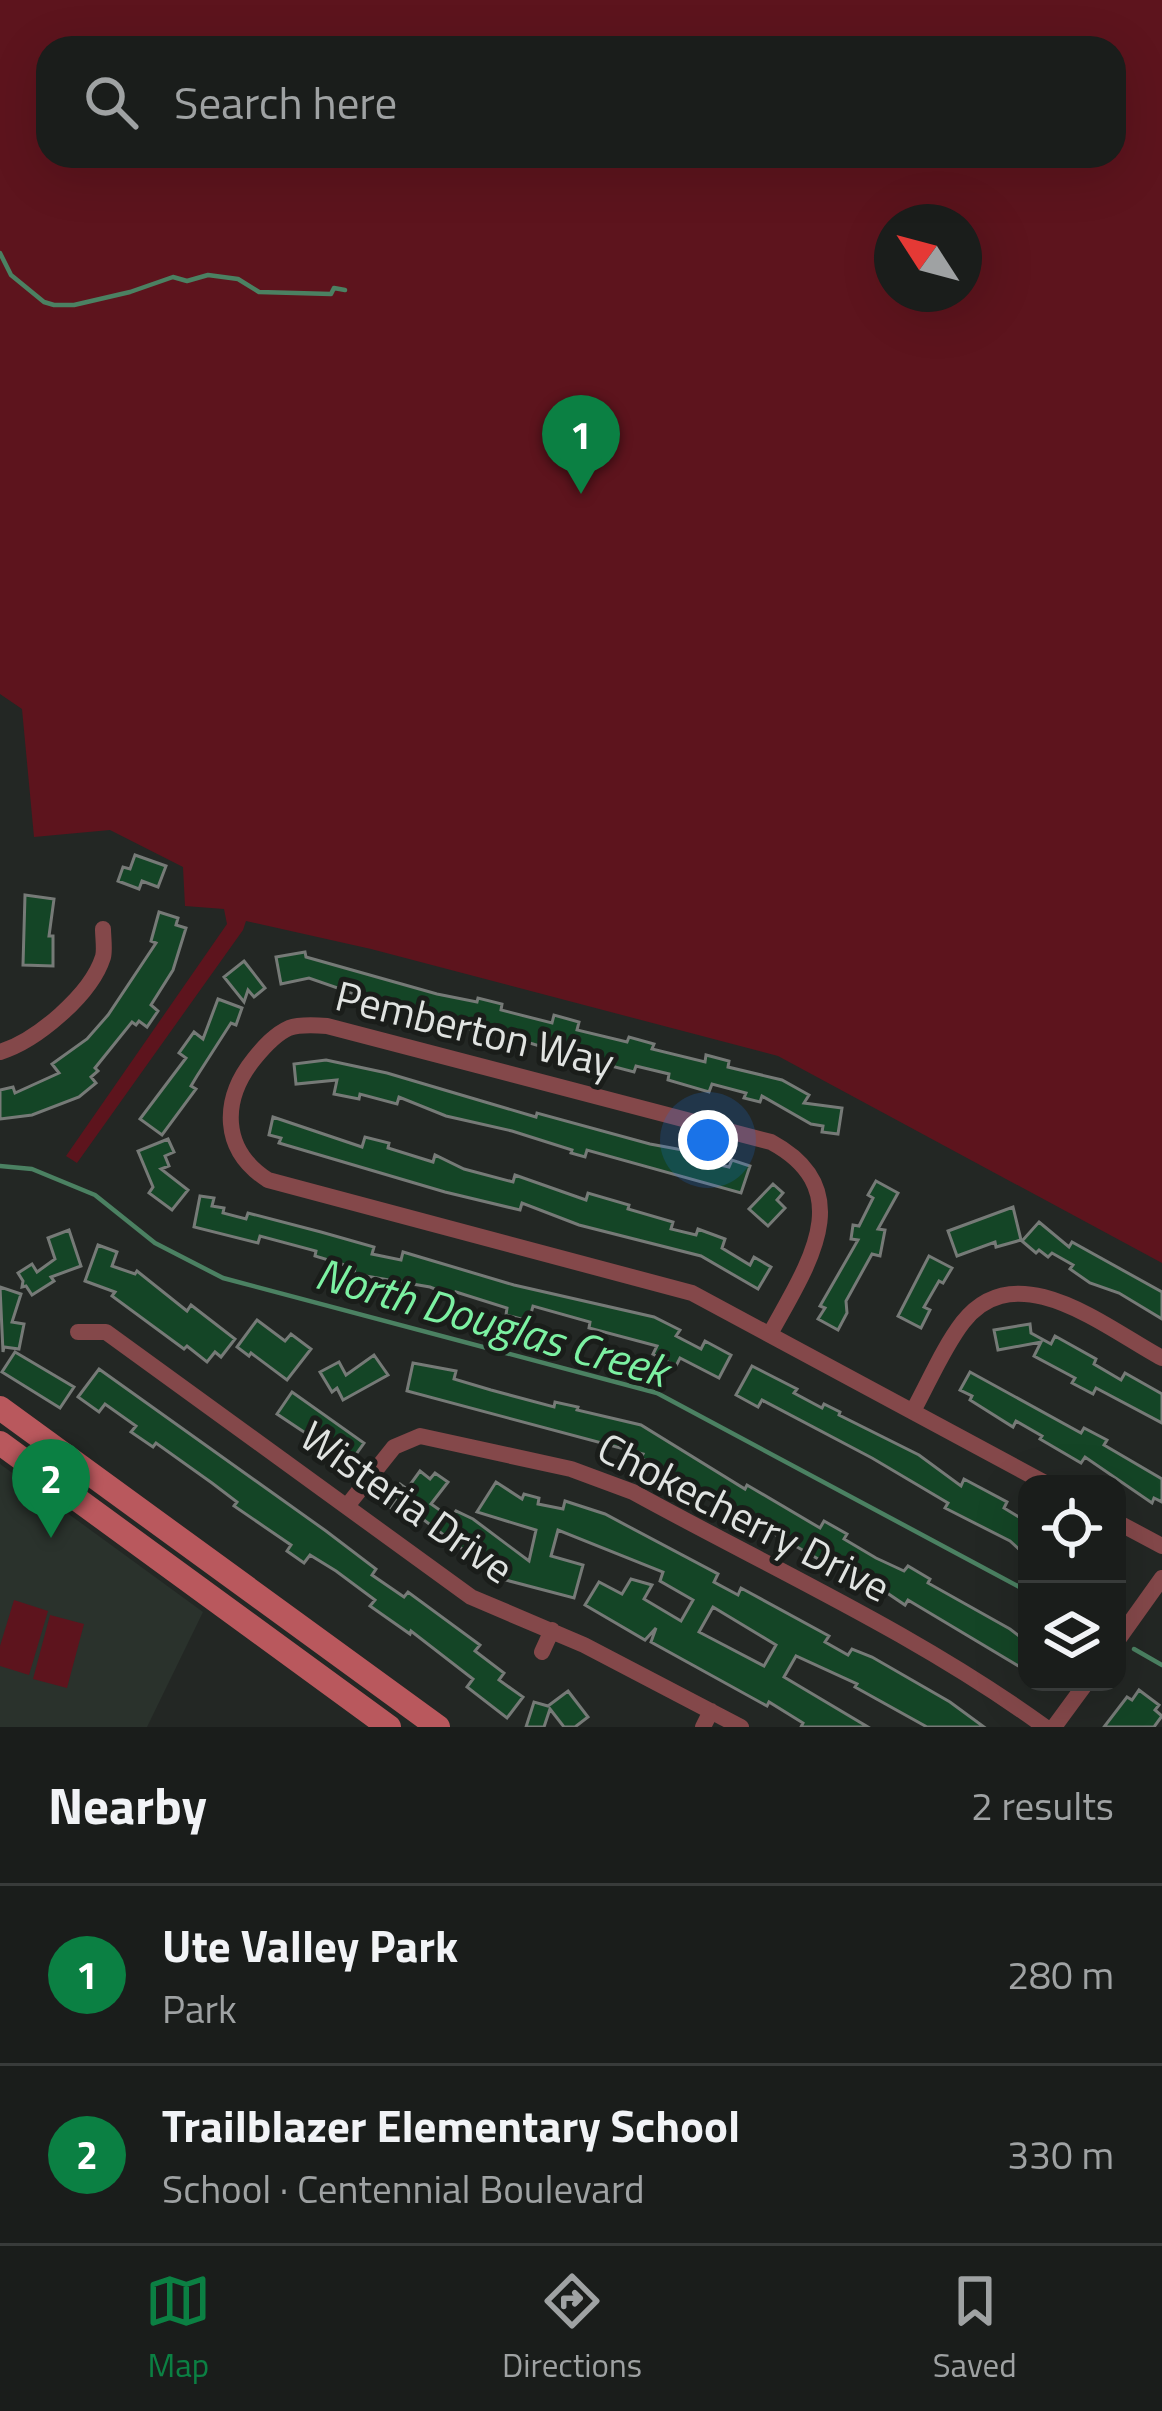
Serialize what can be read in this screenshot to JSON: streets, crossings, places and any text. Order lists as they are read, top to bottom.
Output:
{
  "streets": {
    "street": ["Pemberton Way", "Wisteria Drive", "Chokecherry Drive"]
  },
  "crossings": [
    ["Wisteria Drive", "Chokecherry Drive"]
  ],
  "water": ["North Douglas Creek"],
  "north": "top left",
  "page": {
    "search": "Search here",
    "pins": ["1", "2"],
    "heading": ["Nearby", "2 results"],
    "list": [
      {
        "mark": "1",
        "name": "Ute Valley Park",
        "note": "Park",
        "value": "280 m"
      },
      {
        "mark": "2",
        "name": "Trailblazer Elementary School",
        "note": "School · Centennial Boulevard",
        "value": "330 m"
      }
    ],
    "nav": ["Map", "Directions", "Saved"]
  }
}
